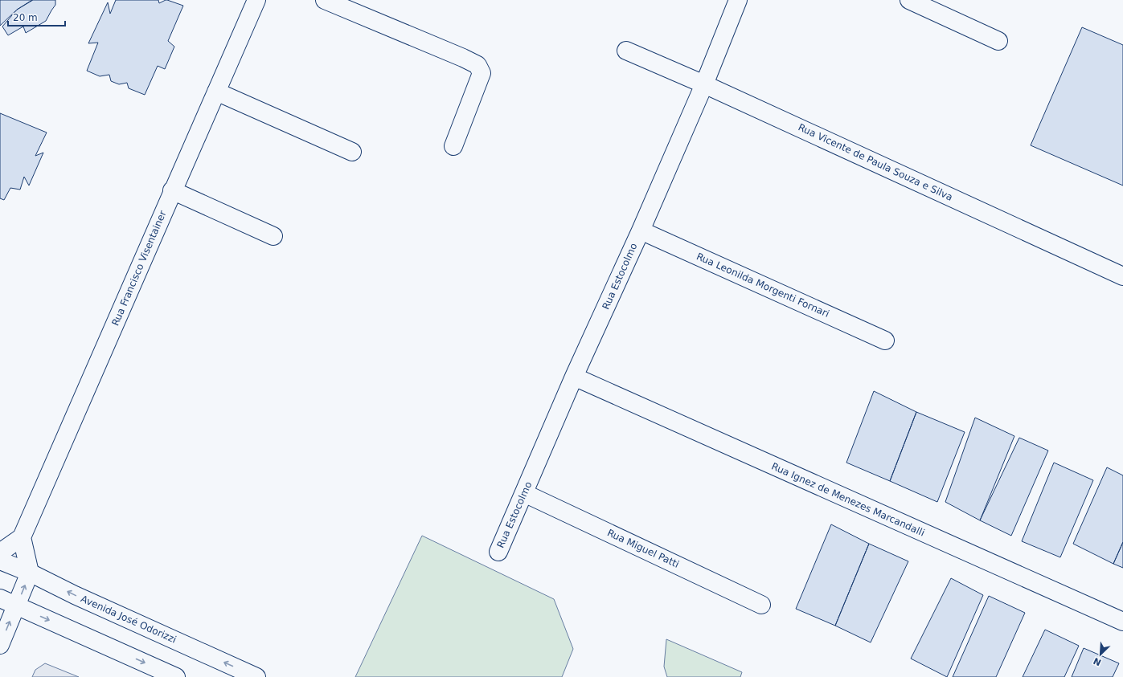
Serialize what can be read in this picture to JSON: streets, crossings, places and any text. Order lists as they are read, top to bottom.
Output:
{
  "streets": {
    "street": [
      "Rua Vicente de Paula Souza e Silva",
      "Rua Francisco Visentainer",
      "Rua Estocolmo",
      "Rua Leonilda Morgenti Fornari",
      "Rua Ignez de Menezes Marcandalli",
      "Rua Miguel Patti",
      "Avenida José Odorizzi"
    ]
  },
  "crossings": [
    ["Rua Vicente de Paula Souza e Silva", "Rua Estocolmo"],
    ["Rua Estocolmo", "Rua Leonilda Morgenti Fornari"],
    ["Rua Estocolmo", "Rua Ignez de Menezes Marcandalli"],
    ["Rua Estocolmo", "Rua Miguel Patti"]
  ],
  "scale_bar": "20 m",
  "north": "bottom left"
}
